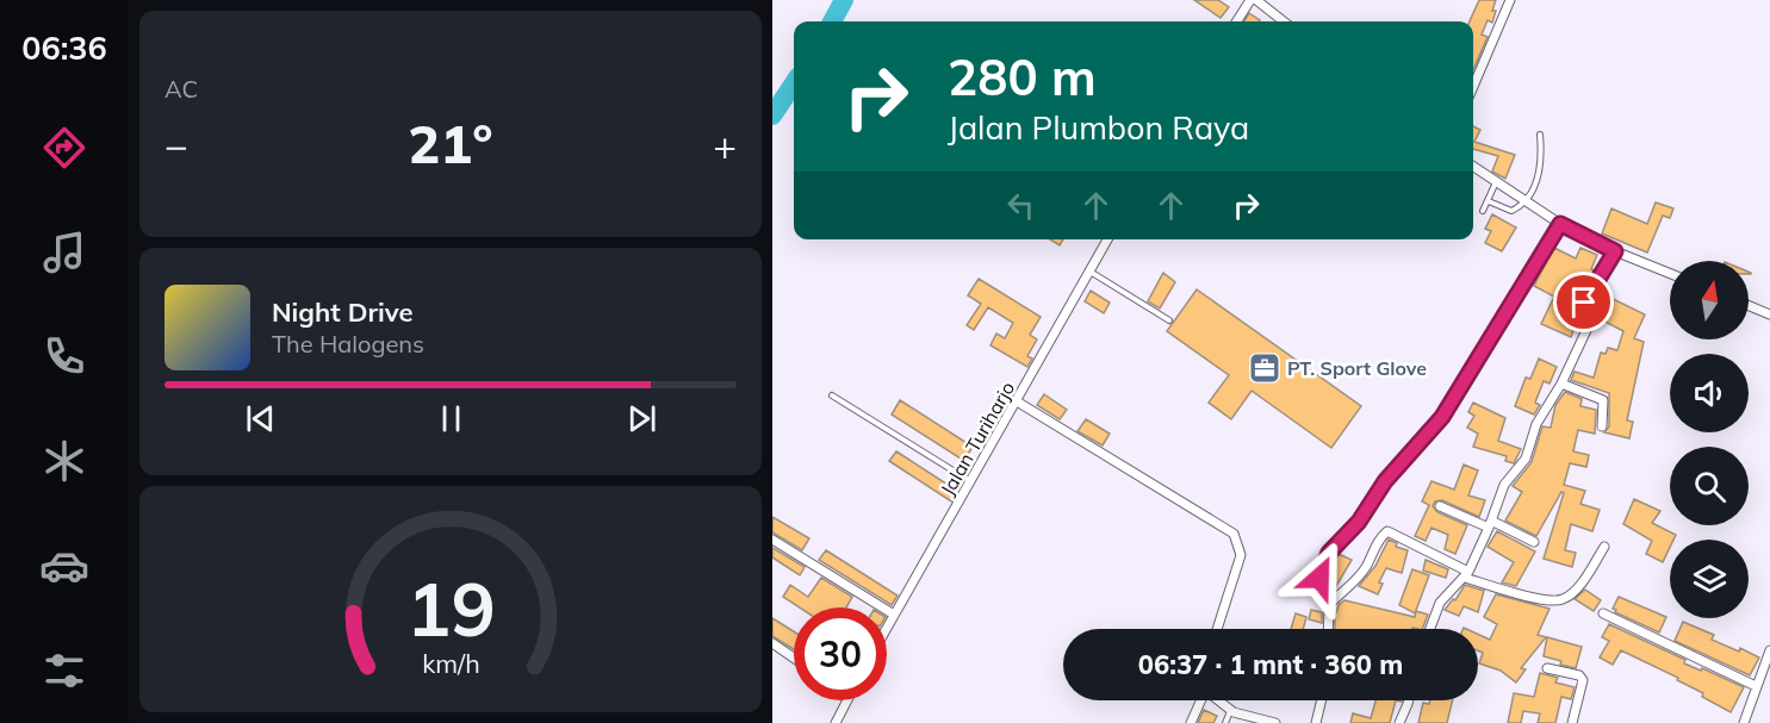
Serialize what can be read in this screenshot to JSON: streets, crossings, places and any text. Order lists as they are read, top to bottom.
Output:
{
  "streets": {
    "street": ["Jalan Turiharjo"]
  },
  "places": {
    "office": ["PT. Sport Glove"]
  },
  "north": "top",
  "page": {
    "tabs": "06:36",
    "tile": "AC",
    "turn": ["280 m", "Jalan Plumbon Raya"],
    "heat": ["−", "21°", "+"],
    "song": ["Night Drive", "The Halogens"],
    "limit": "30",
    "trip": "06:37 · 1 mnt · 360 m",
    "gauge": ["19", "km/h"]
  }
}
